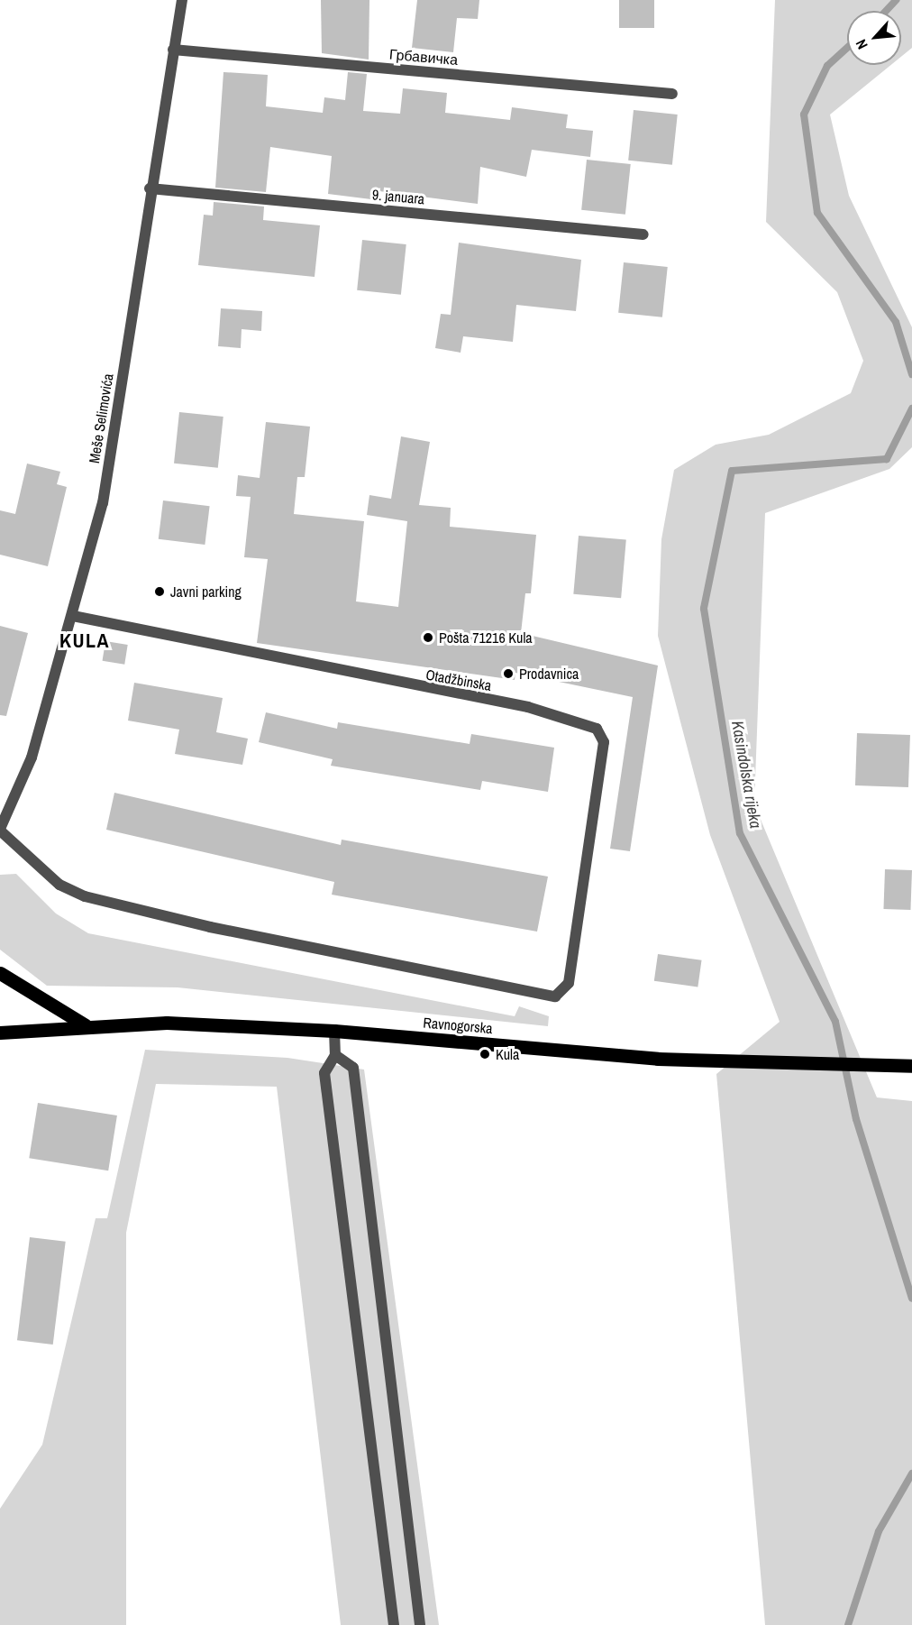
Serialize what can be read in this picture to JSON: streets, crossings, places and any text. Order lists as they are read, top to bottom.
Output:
{
  "streets": {
    "main road": ["Ravnogorska"],
    "street": [
      "Грбавичка",
      "9. januara",
      "Meše Selimovića",
      "Otadžbinska"
    ]
  },
  "crossings": [
    ["Грбавичка", "Meše Selimovića"],
    ["9. januara", "Meše Selimovića"],
    ["Meše Selimovića", "Otadžbinska"]
  ],
  "districts": ["KULA"],
  "water": ["Kasindolska rijeka"],
  "places": [
    "Javni parking",
    "Pošta 71216 Kula",
    "Prodavnica",
    "Kula"
  ],
  "north": "bottom left"
}
